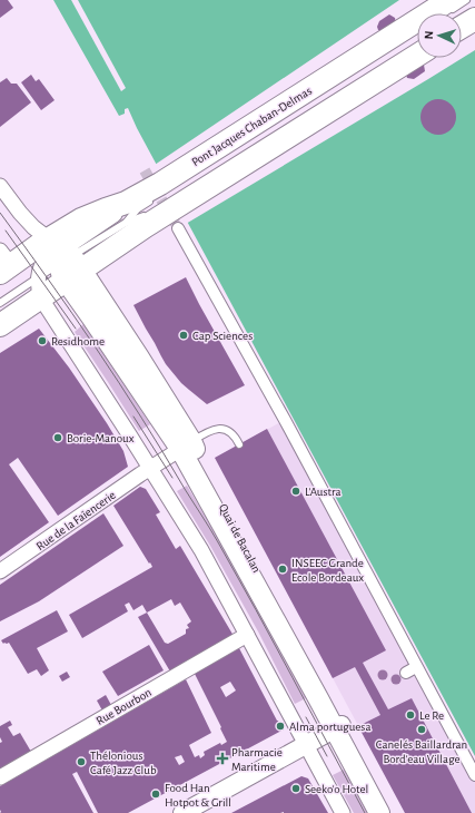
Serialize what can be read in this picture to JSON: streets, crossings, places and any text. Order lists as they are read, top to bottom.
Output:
{
  "streets": {
    "main road": ["Pont Jacques Chaban-Delmas", "Quai de Bacalan"],
    "street": ["Rue de la Faïencerie", "Rue Bourbon"]
  },
  "crossings": [
    ["Pont Jacques Chaban-Delmas", "Quai de Bacalan"],
    ["Rue de la Faïencerie", "Quai de Bacalan"]
  ],
  "places": {
    "other": [
      "Cap Sciences",
      "Residhome",
      "Borie-Manoux",
      "L'Austra",
      "INSEEC Grande Ecole Bordeaux",
      "Le Re",
      "Alma portuguesa",
      "Canelés Baillardran Bord'eau Village",
      "Thélonious Café Jazz Club",
      "Seeko'o Hotel",
      "Food Han Hotpot & Grill"
    ],
    "health": ["Pharmacie Maritime"]
  },
  "north": "left"
}
